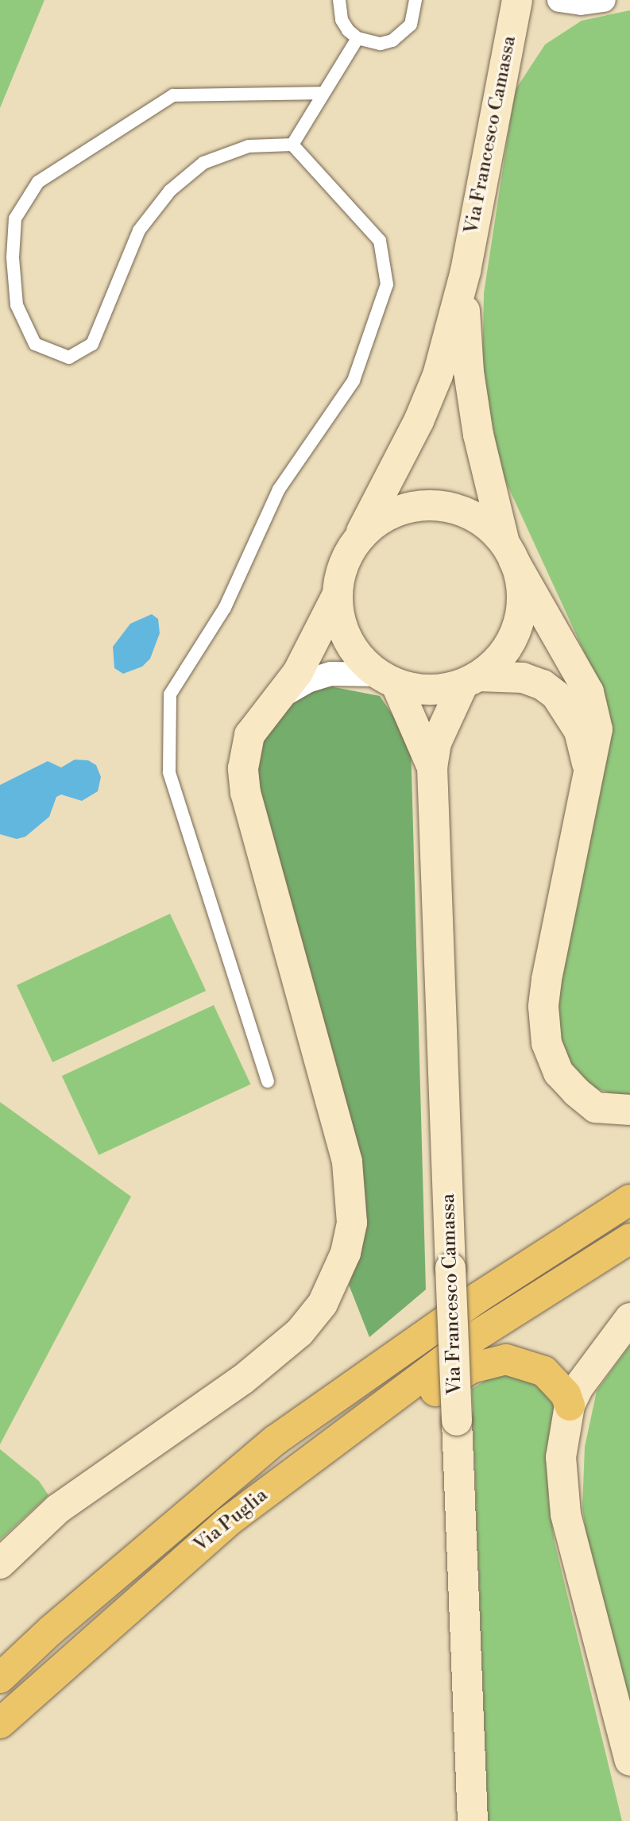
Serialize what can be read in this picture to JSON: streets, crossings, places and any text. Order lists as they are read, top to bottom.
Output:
{
  "streets": {
    "highway": ["Via Puglia"],
    "street": ["Via Francesco Camassa"]
  }
}
